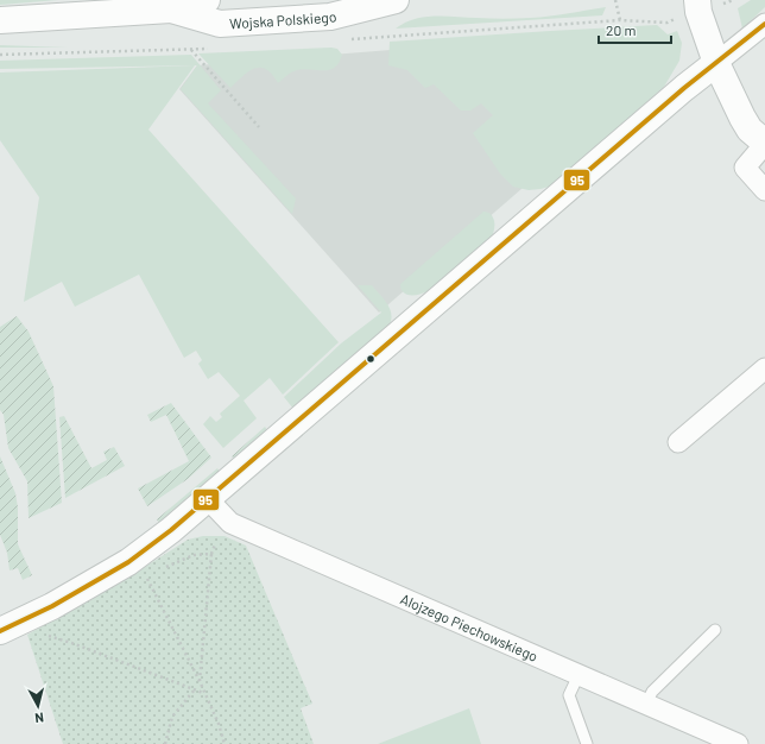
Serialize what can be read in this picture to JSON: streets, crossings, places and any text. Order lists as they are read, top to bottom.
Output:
{
  "streets": {
    "street": ["Wojska Polskiego", "Alojzego Piechowskiego"]
  },
  "lines": ["transit line 95"],
  "scale_bar": "20 m",
  "north": "bottom"
}
